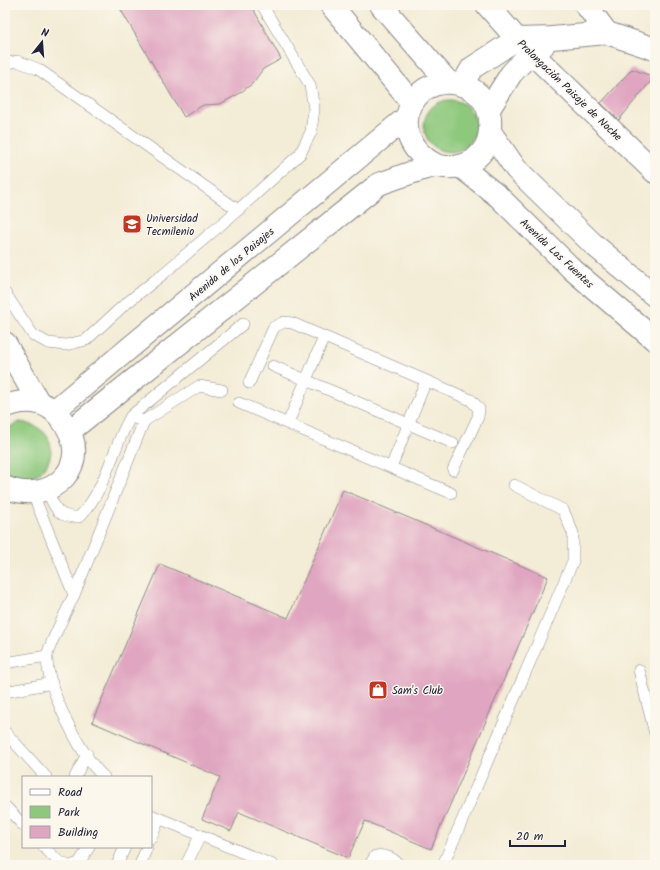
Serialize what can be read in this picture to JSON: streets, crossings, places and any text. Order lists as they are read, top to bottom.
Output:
{
  "streets": {
    "street": ["Prolongación Paisaje de Noche", "Avenida Las Fuentes", "Avenida de los Paisajes"]
  },
  "crossings": [
    ["Avenida Las Fuentes", "Avenida de los Paisajes"]
  ],
  "places": {
    "school or university": ["Universidad Tecmilenio"],
    "shop": ["Sam's Club"]
  },
  "legend": ["Road", "Park", "Building"],
  "scale_bar": "20 m",
  "north": "top"
}
